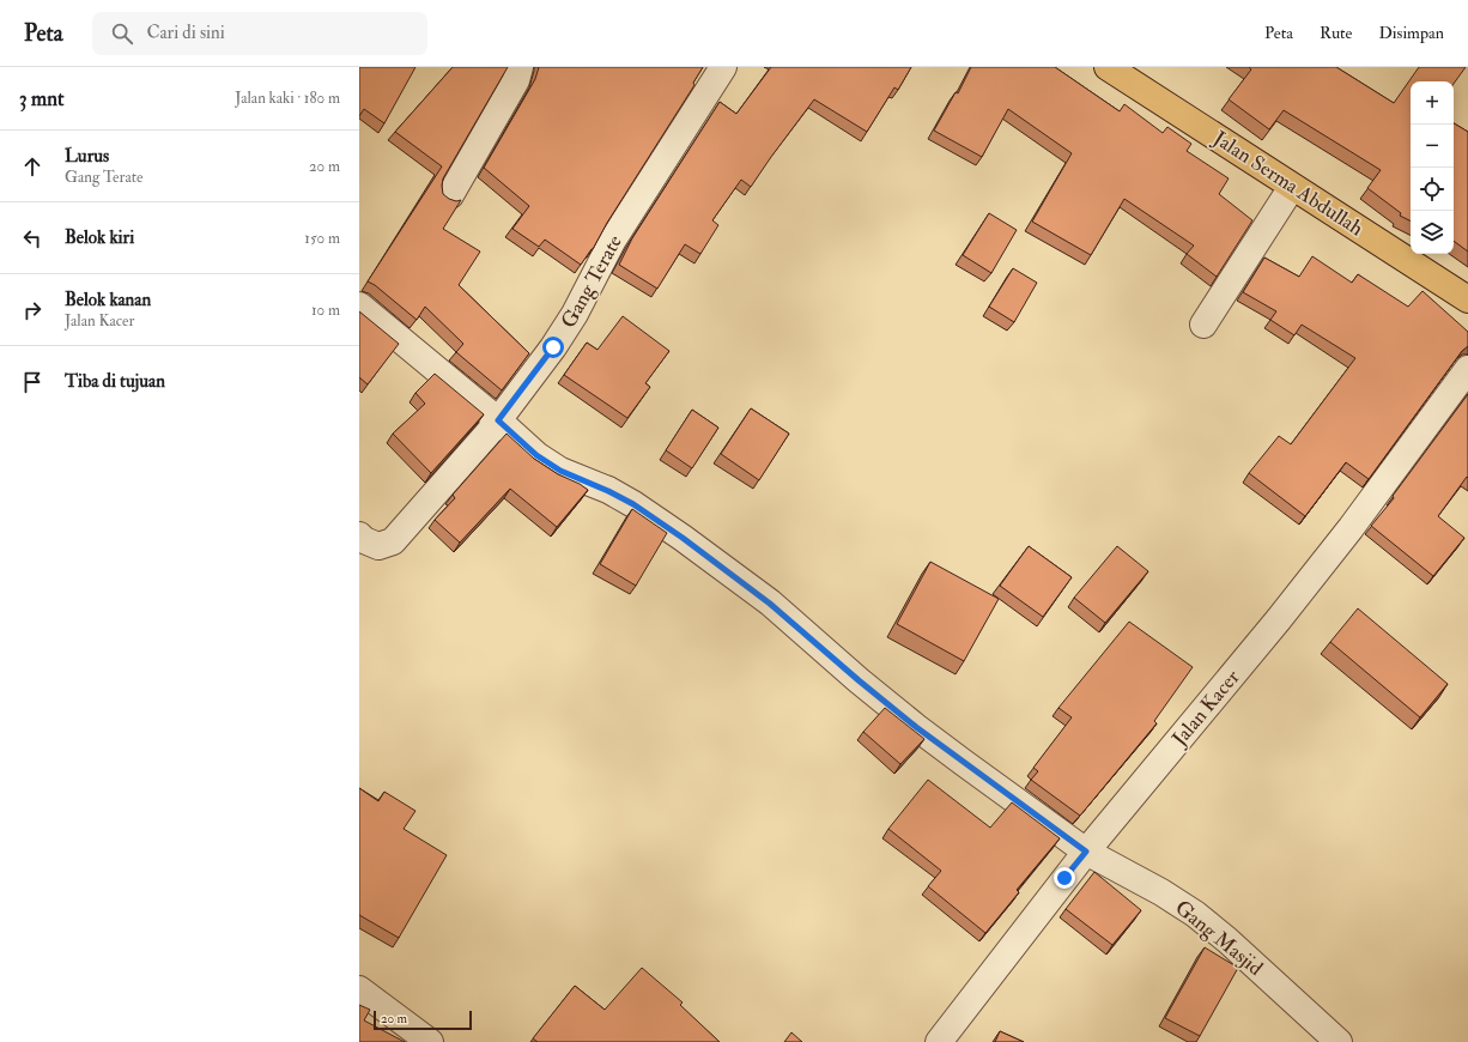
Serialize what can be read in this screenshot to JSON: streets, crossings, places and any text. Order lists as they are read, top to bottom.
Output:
{
  "streets": {
    "main road": ["Jalan Serma Abdullah"],
    "street": ["Gang Terate", "Jalan Kacer", "Gang Masjid"]
  },
  "crossings": [
    ["Gang Terate", "Gang Masjid"],
    ["Jalan Kacer", "Gang Masjid"]
  ],
  "scale_bar": "20 m",
  "page": {
    "header": "Peta",
    "search": "Cari di sini",
    "nav": ["Peta", "Rute", "Disimpan"],
    "heading": ["3 mnt", "Jalan kaki · 180 m"],
    "map_buttons": ["+", "−"],
    "list": [
      ["Lurus", "Gang Terate", "20 m"],
      ["Belok kiri", "150 m"],
      ["Belok kanan", "Jalan Kacer", "10 m"],
      "Tiba di tujuan"
    ],
    "scale": "20 m"
  }
}
